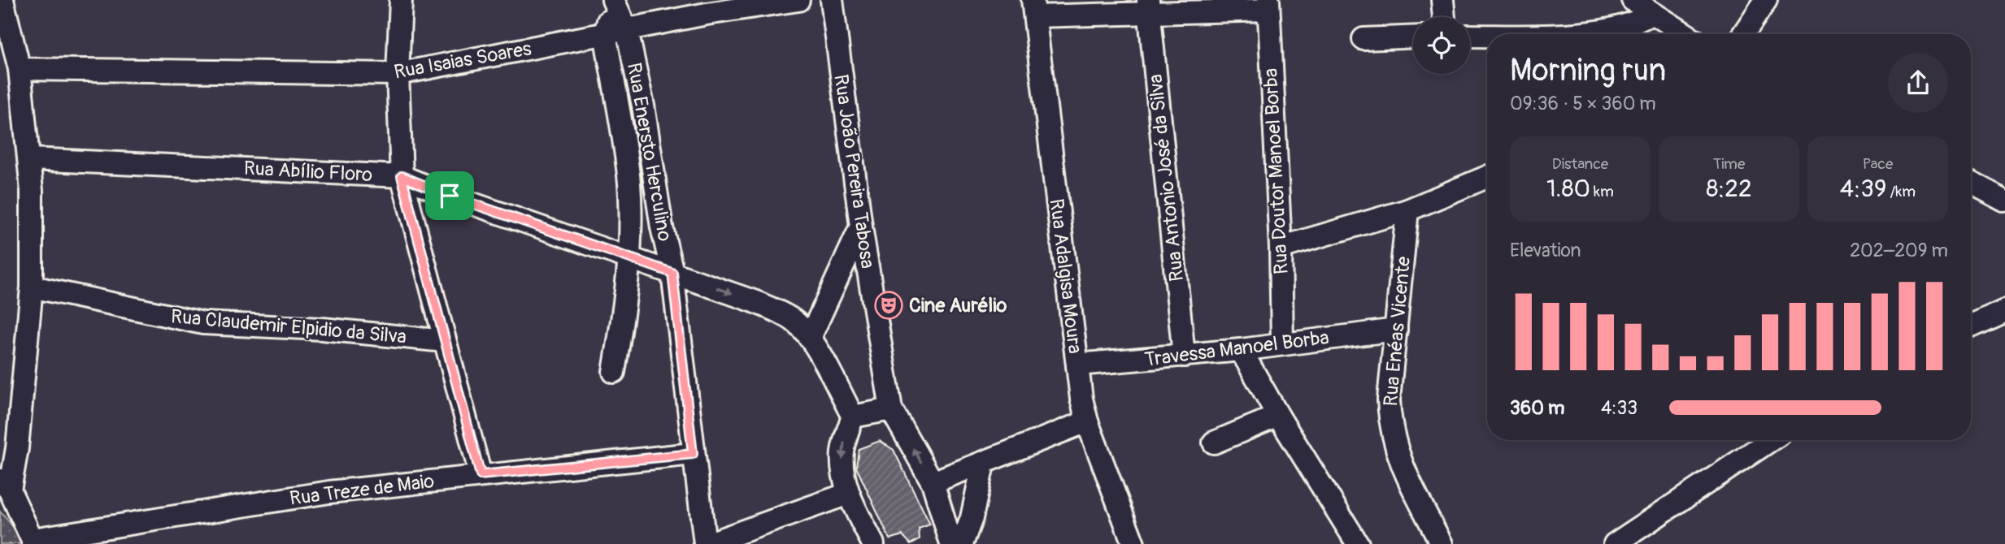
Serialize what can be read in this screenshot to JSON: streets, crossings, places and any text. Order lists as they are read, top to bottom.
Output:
{
  "streets": {
    "street": [
      "Rua Isaias Soares",
      "Rua Enersto Herculino",
      "Rua Abílio Floro",
      "Rua João Pereira Tabosa",
      "Rua Doutor Manoel Borba",
      "Rua Antonio José da Silva",
      "Rua Adalgisa Moura",
      "Rua Claudemir Elpidio da Silva",
      "Rua Enéas Vicente",
      "Travessa Manoel Borba",
      "Rua Treze de Maio"
    ]
  },
  "crossings": [
    ["Rua Isaias Soares", "Rua Enersto Herculino"],
    ["Rua Enersto Herculino", "Rua Abílio Floro"],
    ["Rua Enersto Herculino", "Rua Treze de Maio"],
    ["Rua Doutor Manoel Borba", "Travessa Manoel Borba"],
    ["Rua Antonio José da Silva", "Travessa Manoel Borba"],
    ["Rua Adalgisa Moura", "Travessa Manoel Borba"],
    ["Rua Enéas Vicente", "Travessa Manoel Borba"]
  ],
  "places": {
    "theatre": ["Cine Aurélio"]
  },
  "page": {
    "heading": ["Morning run", "09:36 · 5 × 360 m"],
    "stats": [
      ["Distance", "1.80 km"],
      ["Time", "8:22"],
      ["Pace", "4:39 /km"]
    ],
    "chart": ["Elevation", "202–209 m"],
    "list": [
      {
        "name": "360 m",
        "note": "4:33"
      }
    ]
  }
}
